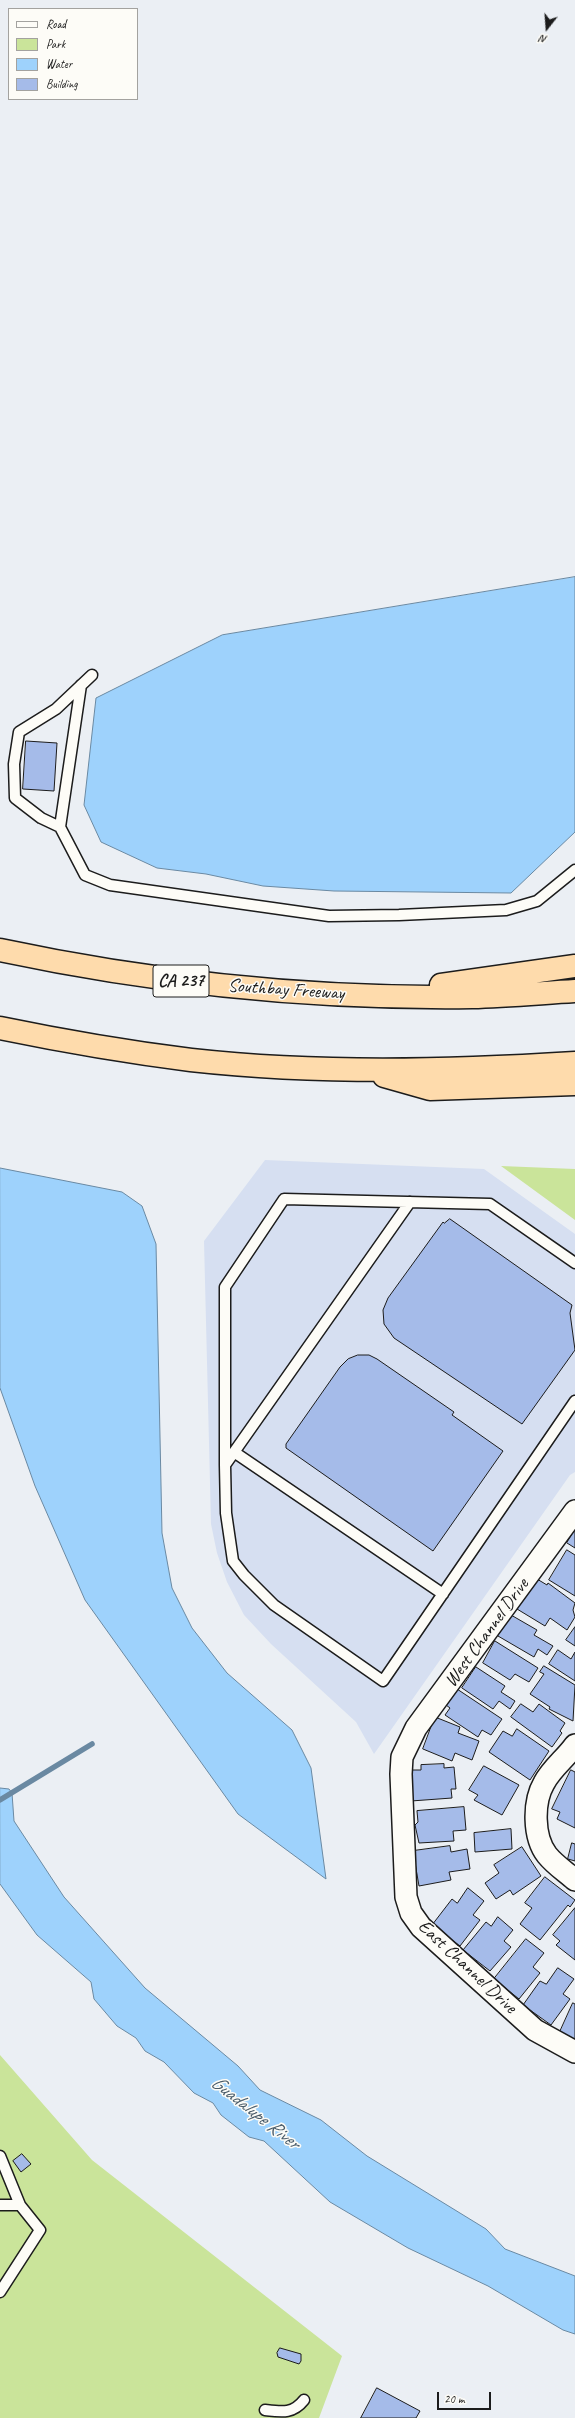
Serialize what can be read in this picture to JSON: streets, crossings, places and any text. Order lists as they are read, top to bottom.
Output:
{
  "streets": {
    "highway": ["CA 237", "Southbay Freeway"],
    "street": ["West Channel Drive", "East Channel Drive"]
  },
  "crossings": [
    ["West Channel Drive", "East Channel Drive"]
  ],
  "water": ["Guadalupe River"],
  "legend": [
    "Road",
    "Park",
    "Water",
    "Building"
  ],
  "scale_bar": "20 m",
  "north": "bottom"
}
